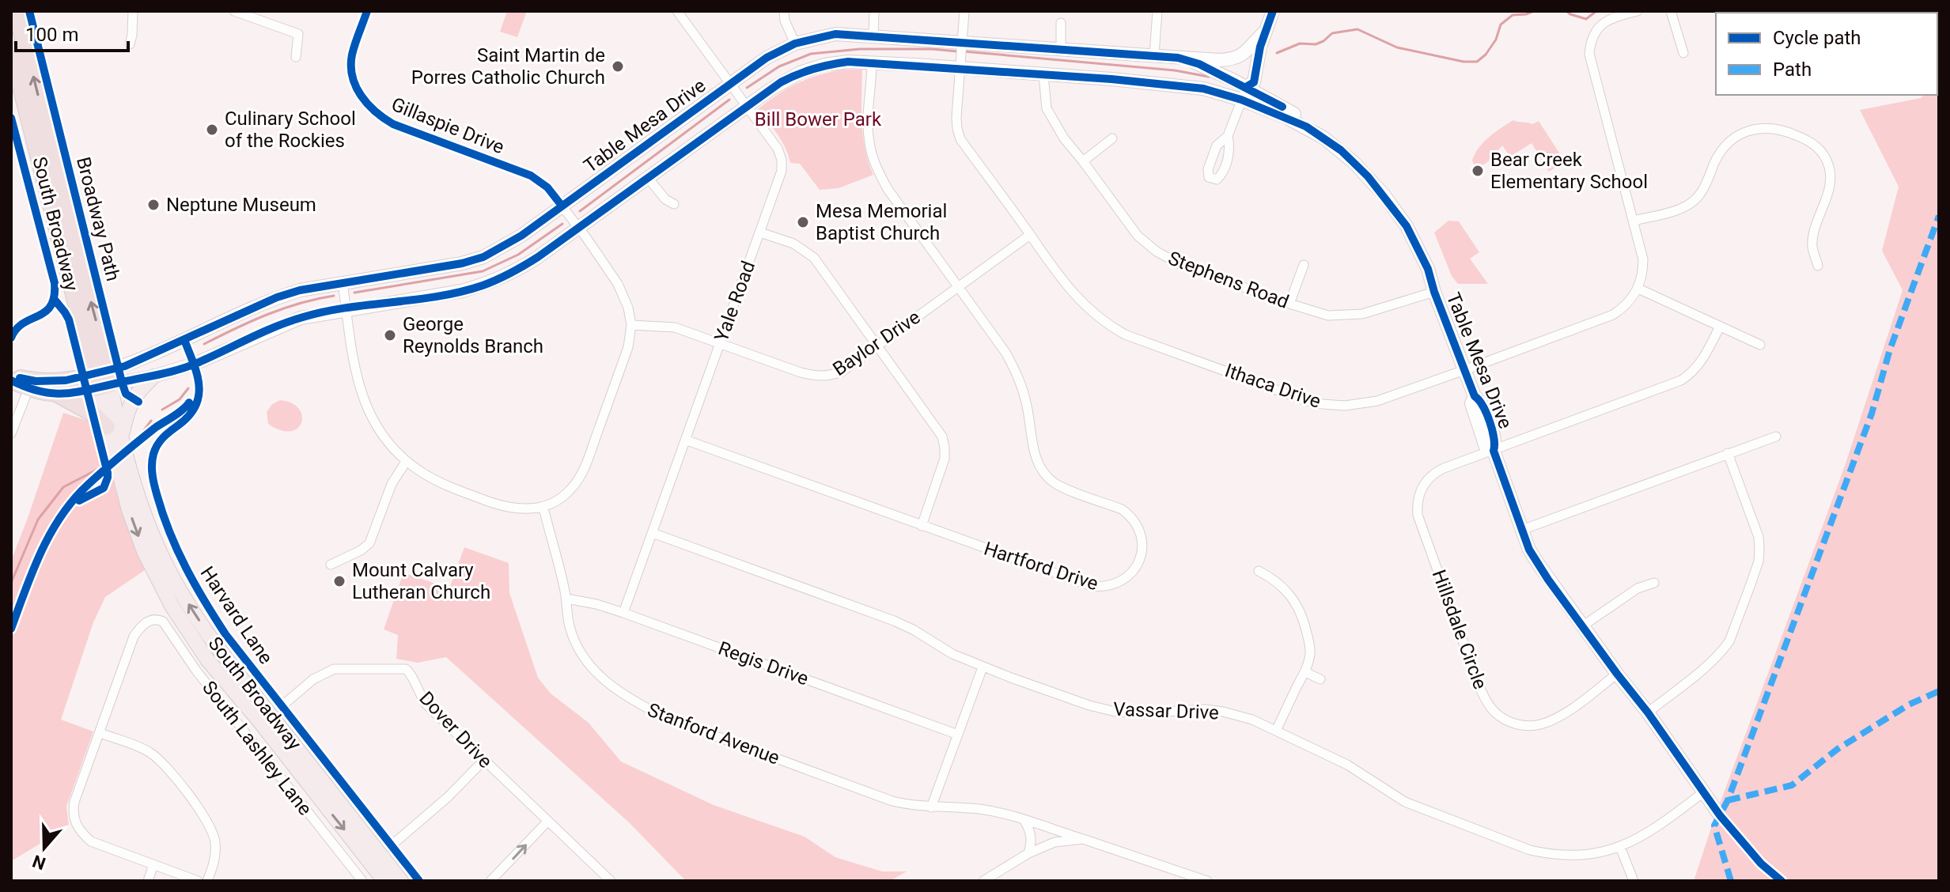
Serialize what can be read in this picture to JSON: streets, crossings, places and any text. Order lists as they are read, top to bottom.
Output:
{
  "streets": {
    "highway": ["Table Mesa Drive", "South Broadway"],
    "street": [
      "Gillaspie Drive",
      "Stephens Road",
      "Yale Road",
      "Baylor Drive",
      "Ithaca Drive",
      "Hartford Drive",
      "Harvard Lane",
      "Hillsdale Circle",
      "Regis Drive",
      "Vassar Drive",
      "Dover Drive",
      "Stanford Avenue",
      "South Lashley Lane"
    ],
    "cycle path": ["Broadway Path"]
  },
  "crossings": [
    ["Gillaspie Drive", "Table Mesa Drive"],
    ["Gillaspie Drive", "Baylor Drive"],
    ["Gillaspie Drive", "Stanford Avenue"],
    ["Table Mesa Drive", "South Broadway"],
    ["Table Mesa Drive", "Stephens Road"],
    ["Table Mesa Drive", "Yale Road"],
    ["Table Mesa Drive", "Ithaca Drive"],
    ["Table Mesa Drive", "Hartford Drive"],
    ["Table Mesa Drive", "Harvard Lane"],
    ["Table Mesa Drive", "Hillsdale Circle"],
    ["Table Mesa Drive", "Vassar Drive"],
    ["Yale Road", "Baylor Drive"],
    ["Yale Road", "Hartford Drive"],
    ["Yale Road", "Regis Drive"],
    ["Yale Road", "Vassar Drive"],
    ["Baylor Drive", "Ithaca Drive"],
    ["Baylor Drive", "Hartford Drive"],
    ["Harvard Lane", "Dover Drive"],
    ["Regis Drive", "Stanford Avenue"]
  ],
  "parks": ["Bill Bower Park"],
  "places": [
    "Saint Martin de Porres Catholic Church",
    "Culinary School of the Rockies",
    "Bear Creek Elementary School",
    "Neptune Museum",
    "Mesa Memorial Baptist Church",
    "George Reynolds Branch",
    "Mount Calvary Lutheran Church"
  ],
  "legend": ["Cycle path", "Path"],
  "scale_bar": "100 m",
  "north": "bottom"
}
